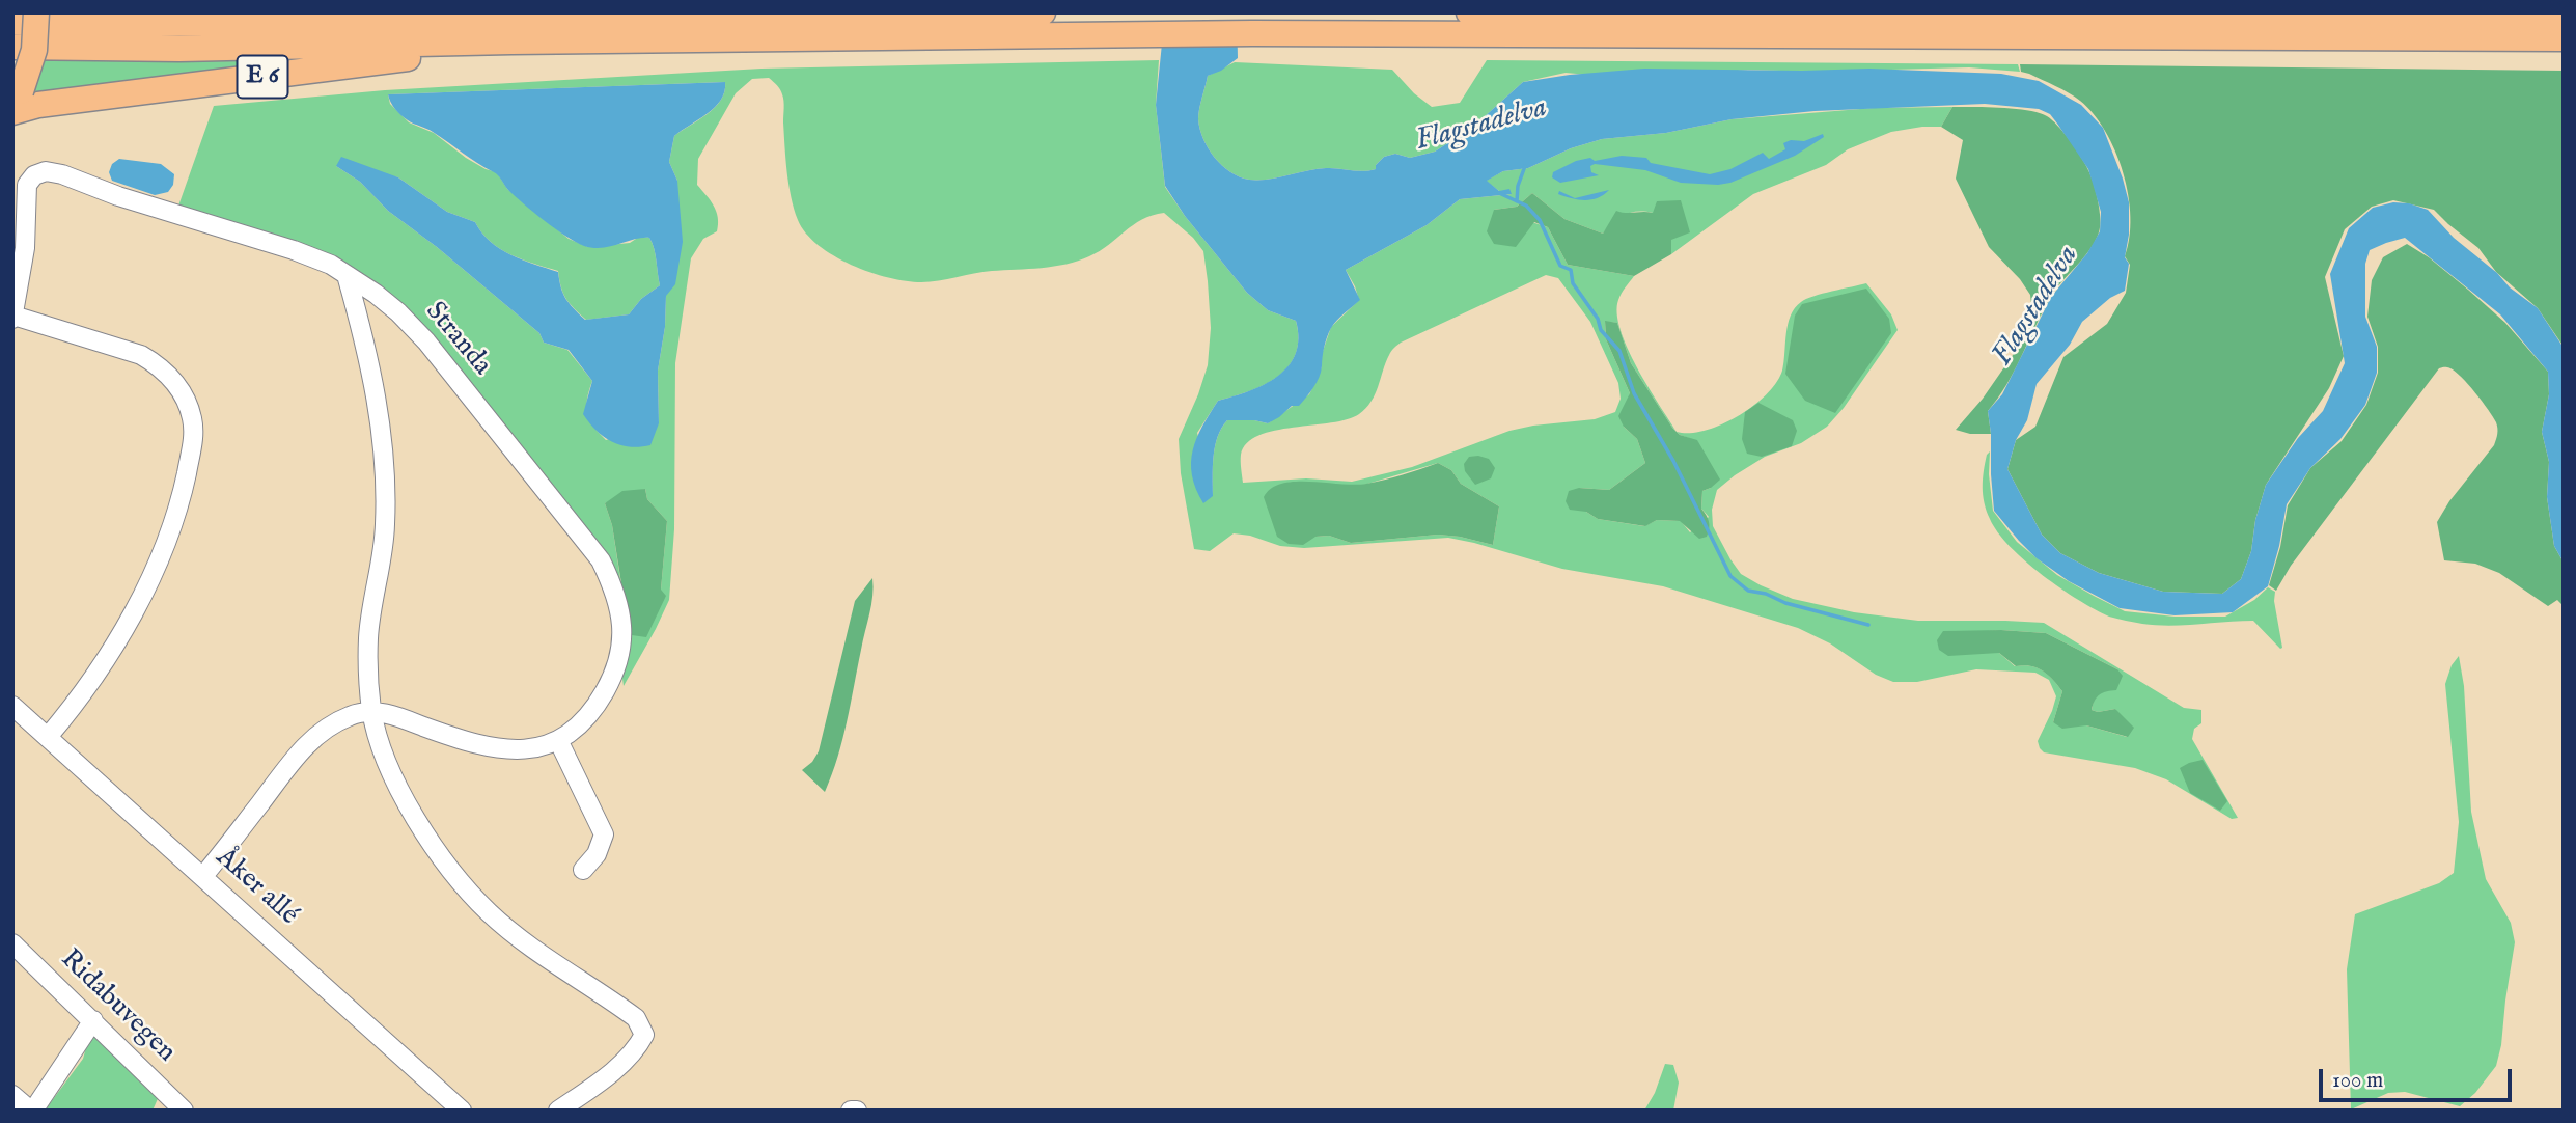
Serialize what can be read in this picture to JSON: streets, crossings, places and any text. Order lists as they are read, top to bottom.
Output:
{
  "streets": {
    "highway": ["E 6"],
    "street": ["Stranda", "Åker allé", "Ridabuvegen"]
  },
  "water": ["Flagstadelva"],
  "scale_bar": "100 m"
}
